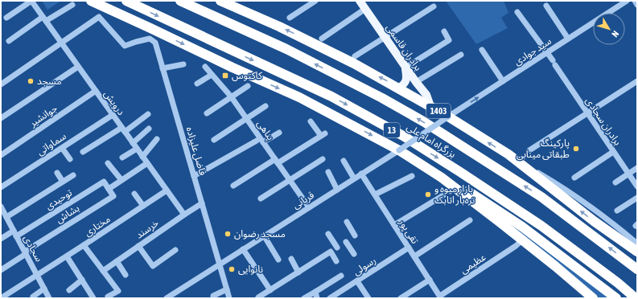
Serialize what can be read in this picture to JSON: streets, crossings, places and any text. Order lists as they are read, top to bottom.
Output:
{
  "streets": {
    "highway": ["1403", "13", "بزرگراه امام علی"],
    "main road": ["برادران قاسمی"],
    "street": [
      "سید جوادی",
      "درویش",
      "جوانشیر",
      "برادران سجادی",
      "پناهی",
      "سماواتی",
      "فاضل علیزاده",
      "توحیدی",
      "قربانی",
      "بشاش",
      "مختاری",
      "خرسند",
      "تقی پور",
      "سجادی",
      "عظیمی",
      "رسولی"
    ]
  },
  "crossings": [
    ["برادران قاسمی", "1403"],
    ["سید جوادی", "1403"],
    ["سید جوادی", "برادران سجادی"],
    ["سید جوادی", "قربانی"],
    ["درویش", "جوانشیر"],
    ["درویش", "سماواتی"],
    ["درویش", "فاضل علیزاده"],
    ["درویش", "مختاری"],
    ["درویش", "خرسند"],
    ["1403", "قربانی"],
    ["پناهی", "قربانی"],
    ["فاضل علیزاده", "قربانی"],
    ["فاضل علیزاده", "خرسند"],
    ["توحیدی", "بشاش"],
    ["توحیدی", "سجادی"],
    ["قربانی", "تقی پور"],
    ["بشاش", "سجادی"],
    ["مختاری", "سجادی"],
    ["تقی پور", "عظیمی"],
    ["تقی پور", "رسولی"]
  ],
  "places": {
    "transit": ["کاکتوس"],
    "other": [
      "مسجد",
      "پارکینگ طبقاتی مینابی",
      "بازار میوه و تره‌بار اتابک",
      "مسجد رضوان",
      "نانوایی"
    ]
  },
  "north": "bottom right"
}
